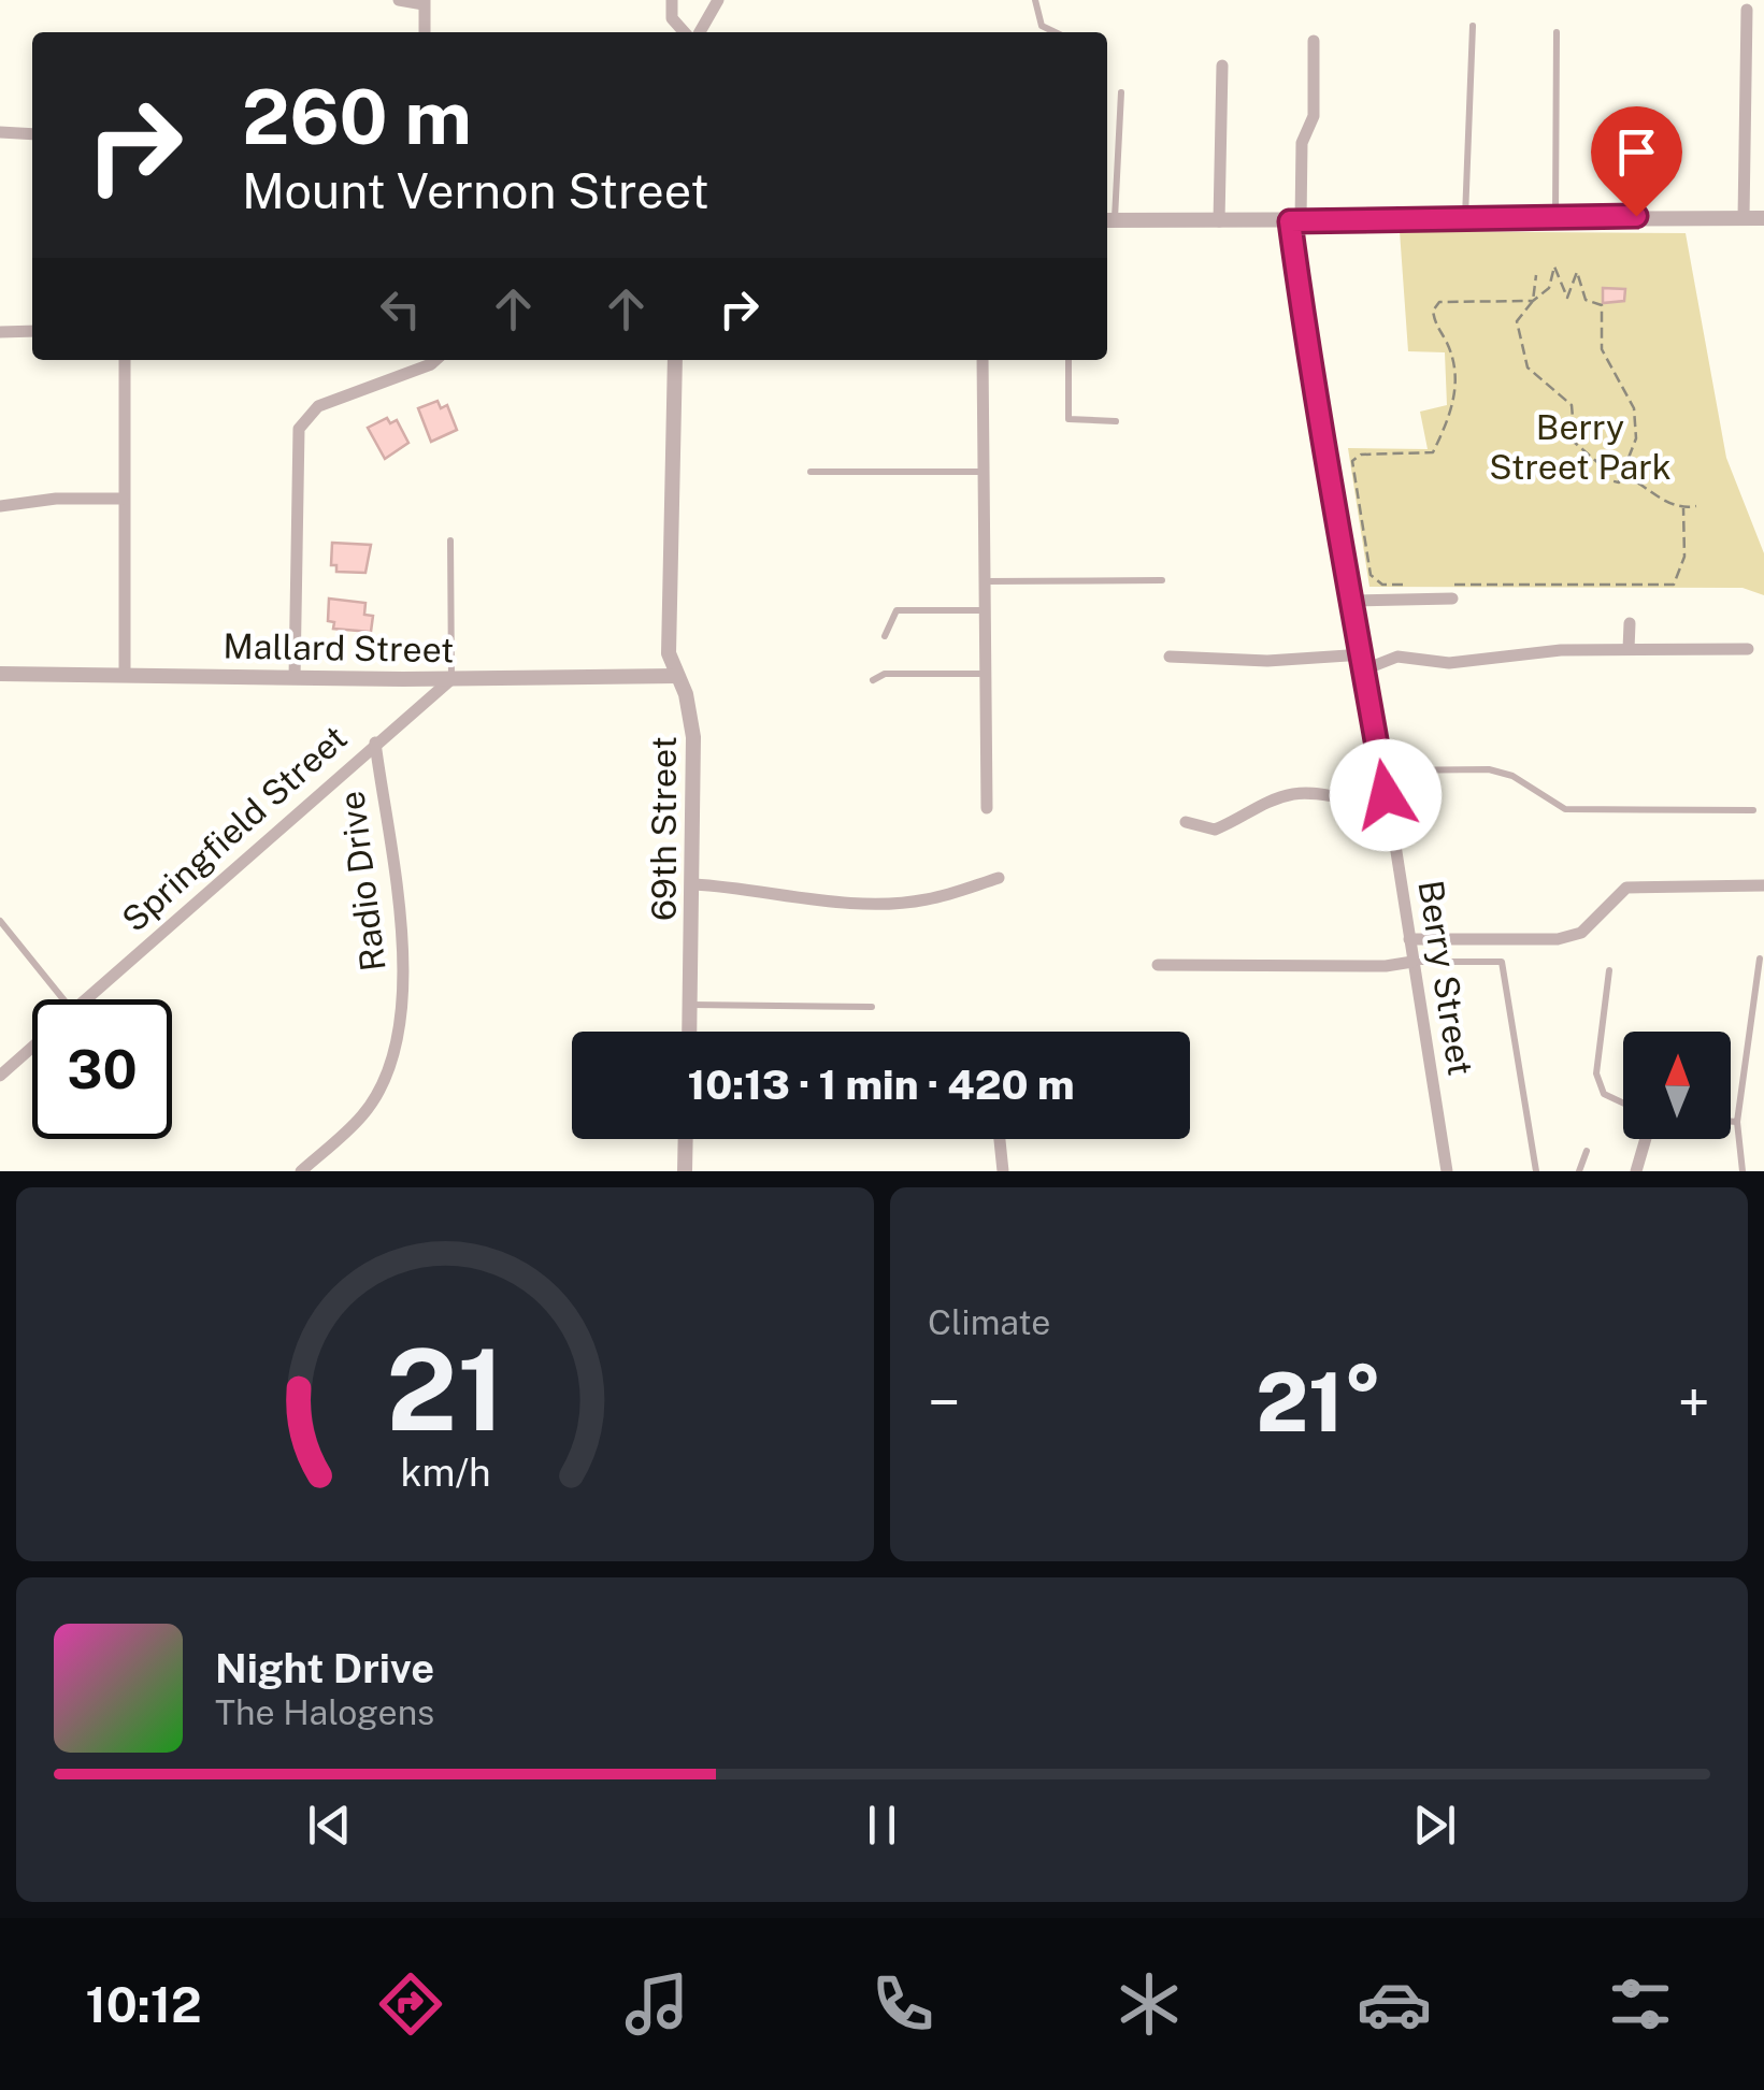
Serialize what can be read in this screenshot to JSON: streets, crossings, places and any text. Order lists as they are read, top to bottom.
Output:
{
  "streets": {
    "street": [
      "Mallard Street",
      "Springfield Street",
      "69th Street",
      "Radio Drive",
      "Berry Street"
    ]
  },
  "crossings": [
    ["Mallard Street", "Springfield Street"],
    ["Mallard Street", "69th Street"],
    ["Springfield Street", "Radio Drive"]
  ],
  "parks": ["Berry Street Park"],
  "north": "top",
  "page": {
    "turn": ["260 m", "Mount Vernon Street"],
    "limit": "30",
    "trip": "10:13 · 1 min · 420 m",
    "tile": "Climate",
    "heat": ["−", "21°", "+"],
    "song": ["Night Drive", "The Halogens"],
    "tabs": "10:12",
    "gauge": ["21", "km/h"]
  }
}
